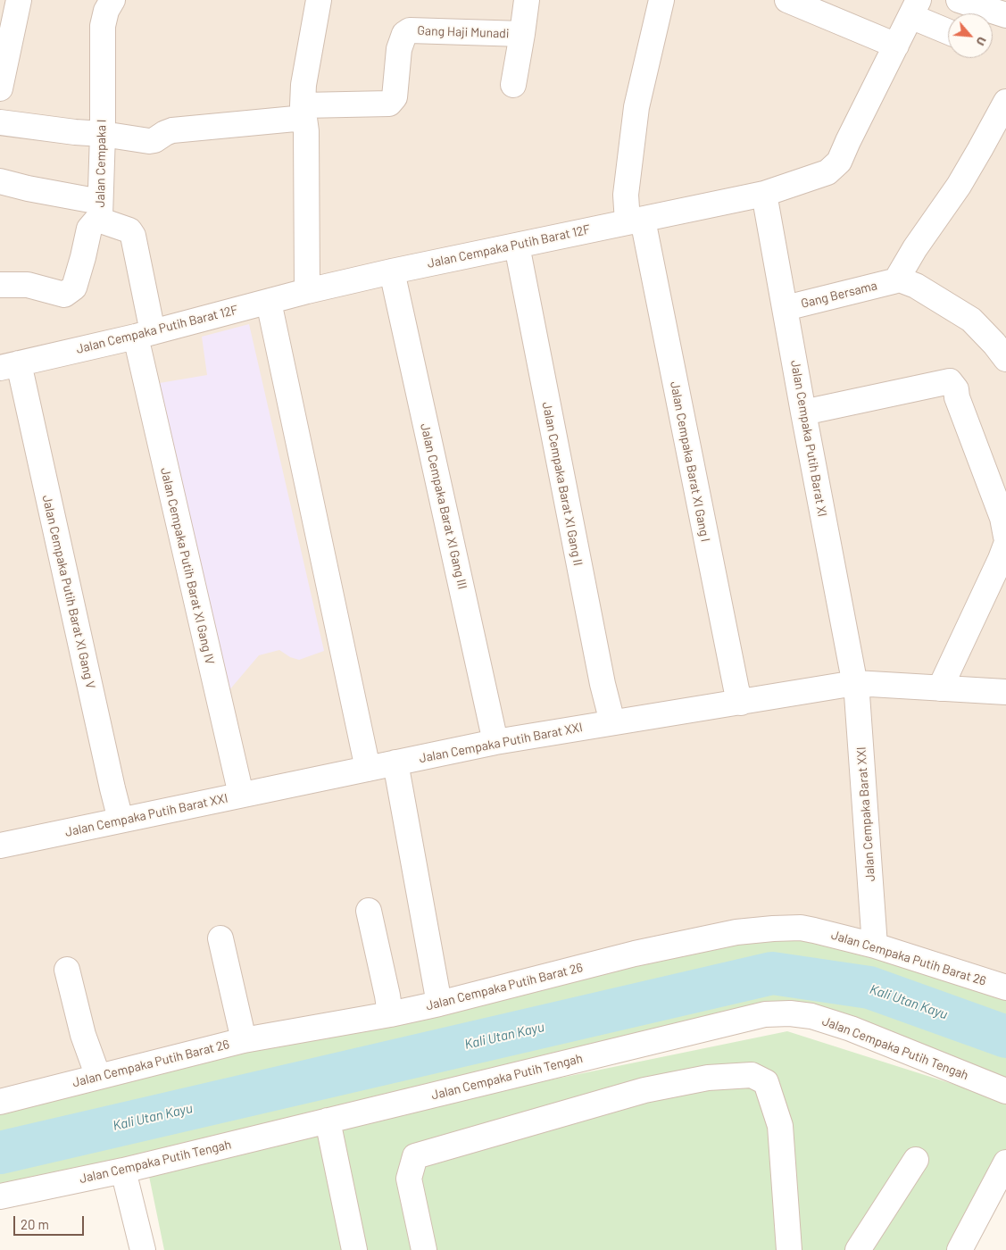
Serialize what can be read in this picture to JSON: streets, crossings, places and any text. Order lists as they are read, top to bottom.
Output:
{
  "streets": {
    "street": [
      "Gang Haji Munadi",
      "Jalan Cempaka I",
      "Jalan Cempaka Putih Barat 12F",
      "Gang Bersama",
      "Jalan Cempaka Putih Barat XI",
      "Jalan Cempaka Barat XI Gang I",
      "Jalan Cempaka Barat XI Gang II",
      "Jalan Cempaka Barat XI Gang III",
      "Jalan Cempaka Putih Barat XI Gang IV",
      "Jalan Cempaka Putih Barat XI Gang V",
      "Jalan Cempaka Putih Barat XXI",
      "Jalan Cempaka Barat XXI",
      "Jalan Cempaka Putih Barat 26",
      "Jalan Cempaka Putih Tengah"
    ]
  },
  "crossings": [
    ["Jalan Cempaka I", "Jalan Cempaka Putih Barat 12F"],
    ["Jalan Cempaka I", "Jalan Cempaka Putih Barat XI Gang IV"],
    ["Jalan Cempaka Putih Barat 12F", "Jalan Cempaka Putih Barat XI"],
    ["Jalan Cempaka Putih Barat 12F", "Jalan Cempaka Barat XI Gang I"],
    ["Jalan Cempaka Putih Barat 12F", "Jalan Cempaka Barat XI Gang II"],
    ["Jalan Cempaka Putih Barat 12F", "Jalan Cempaka Barat XI Gang III"],
    ["Jalan Cempaka Putih Barat 12F", "Jalan Cempaka Putih Barat XI Gang IV"],
    ["Jalan Cempaka Putih Barat 12F", "Jalan Cempaka Putih Barat XI Gang V"],
    ["Gang Bersama", "Jalan Cempaka Putih Barat XI"],
    ["Jalan Cempaka Putih Barat XI", "Jalan Cempaka Putih Barat XXI"],
    ["Jalan Cempaka Putih Barat XI", "Jalan Cempaka Barat XXI"],
    ["Jalan Cempaka Barat XI Gang I", "Jalan Cempaka Putih Barat XXI"],
    ["Jalan Cempaka Barat XI Gang II", "Jalan Cempaka Putih Barat XXI"],
    ["Jalan Cempaka Barat XI Gang III", "Jalan Cempaka Putih Barat XXI"],
    ["Jalan Cempaka Putih Barat XI Gang IV", "Jalan Cempaka Putih Barat XXI"],
    ["Jalan Cempaka Putih Barat XI Gang V", "Jalan Cempaka Putih Barat XXI"],
    ["Jalan Cempaka Putih Barat XXI", "Jalan Cempaka Barat XXI"],
    ["Jalan Cempaka Barat XXI", "Jalan Cempaka Putih Barat 26"]
  ],
  "water": ["Kali Utan Kayu"],
  "scale_bar": "20 m",
  "north": "bottom right"
}
